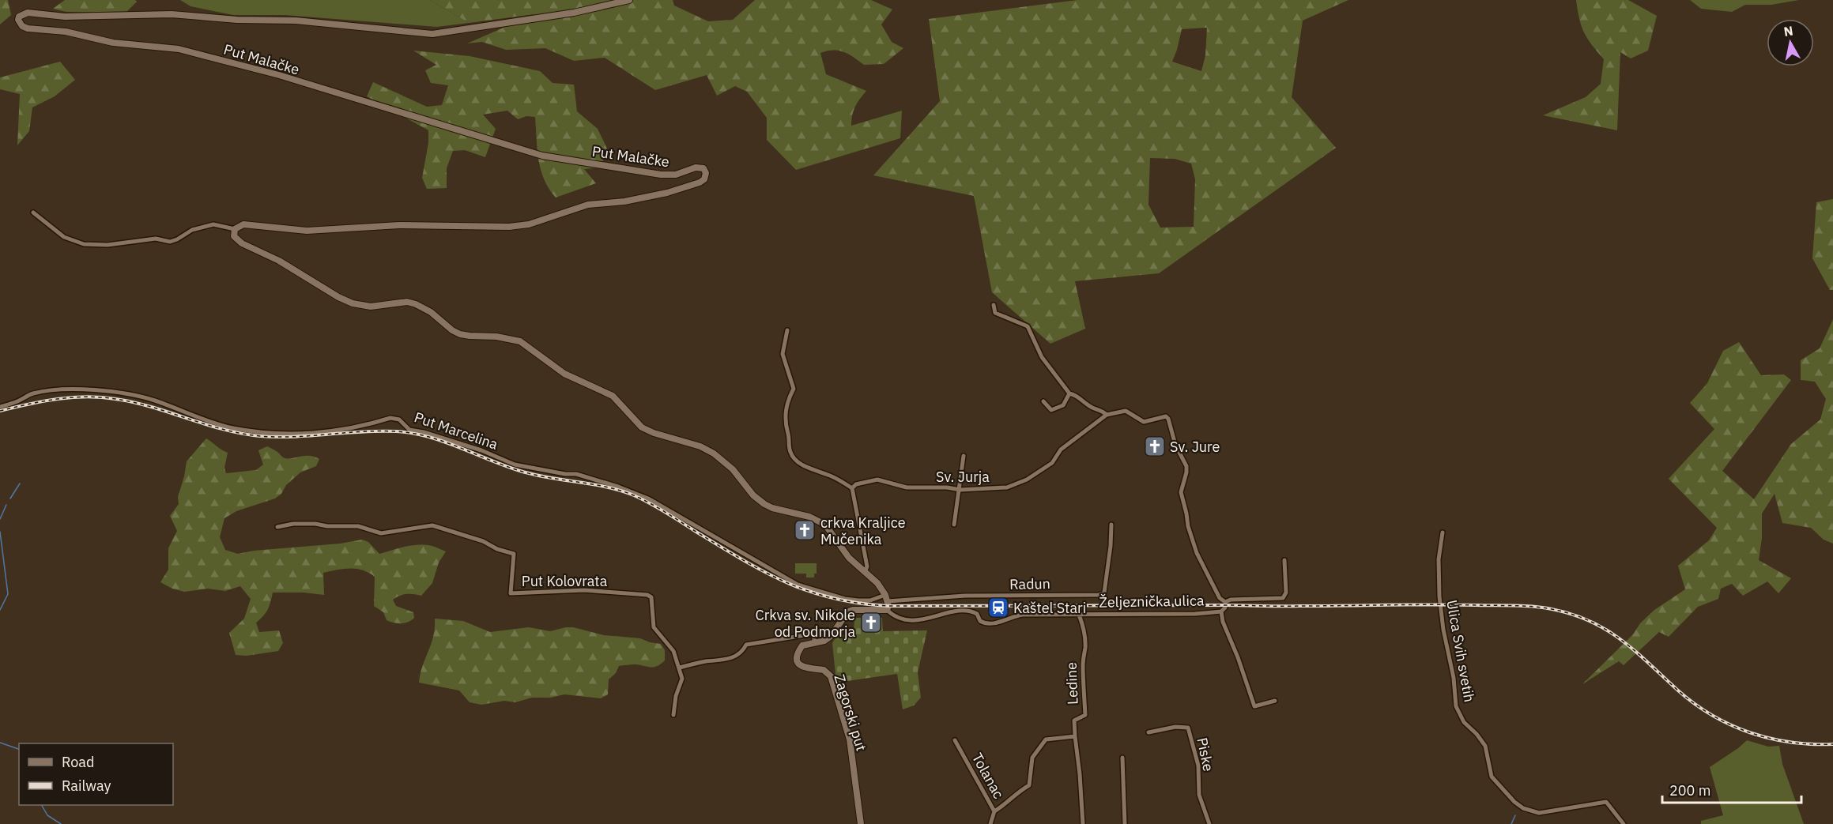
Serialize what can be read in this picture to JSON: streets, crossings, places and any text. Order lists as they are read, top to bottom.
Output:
{
  "streets": {
    "main road": ["Put Malačke", "Zagorski put"],
    "street": [
      "Put Marcelina",
      "Sv. Jurja",
      "Put Kolovrata",
      "Radun",
      "Željeznička ulica",
      "Ulica Svih svetih",
      "Ledine",
      "Piske",
      "Tolanac"
    ]
  },
  "crossings": [
    ["Put Marcelina", "Radun"],
    ["Željeznička ulica", "Ledine"],
    ["Željeznička ulica", "Zagorski put"]
  ],
  "places": {
    "church": ["Sv. Jure", "crkva Kraljice Mučenika", "Crkva sv. Nikole od Podmorja"],
    "station": ["Kaštel Stari"]
  },
  "legend": ["Road", "Railway"],
  "scale_bar": "200 m",
  "north": "top"
}
